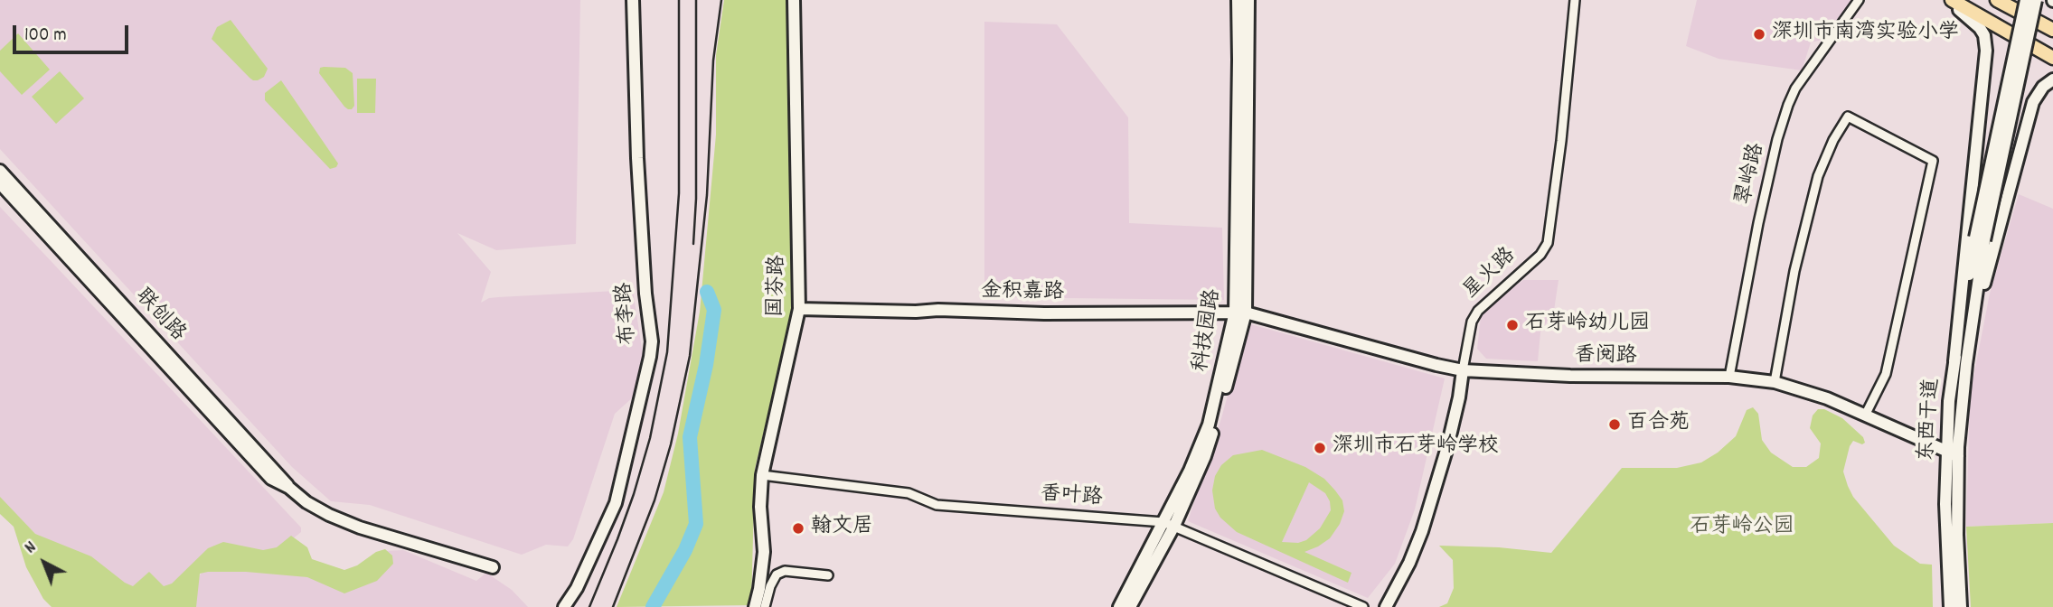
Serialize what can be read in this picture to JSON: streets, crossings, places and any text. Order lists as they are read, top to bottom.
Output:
{
  "streets": {
    "main road": [
      "星火路",
      "国芬路",
      "金积嘉路",
      "布李路",
      "联创路",
      "科技园路",
      "香阅路",
      "东西干道"
    ],
    "street": ["翠岭路", "香叶路"]
  },
  "crossings": [
    ["翠岭路", "香阅路"],
    ["星火路", "香阅路"],
    ["国芬路", "金积嘉路"],
    ["国芬路", "香叶路"],
    ["金积嘉路", "科技园路"],
    ["金积嘉路", "香阅路"],
    ["科技园路", "香阅路"],
    ["科技园路", "香叶路"],
    ["香阅路", "东西干道"]
  ],
  "parks": ["石芽岭公园"],
  "places": [
    "深圳市南湾实验小学",
    "石芽岭幼儿园",
    "百合苑",
    "深圳市石芽岭学校",
    "翰文居"
  ],
  "scale_bar": "100 m",
  "north": "top left"
}
